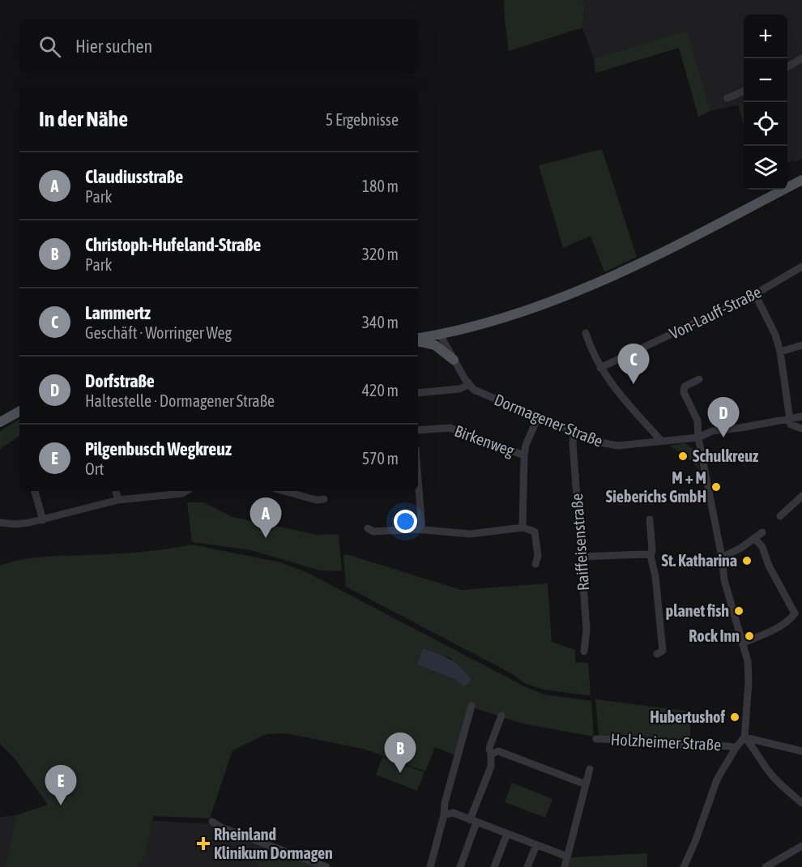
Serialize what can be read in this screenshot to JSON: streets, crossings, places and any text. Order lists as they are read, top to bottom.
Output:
{
  "streets": {
    "street": [
      "Von-Lauff-Straße",
      "Dormagener Straße",
      "Birkenweg",
      "Raiffeisenstraße",
      "Holzheimer Straße"
    ]
  },
  "crossings": [
    ["Dormagener Straße", "Raiffeisenstraße"]
  ],
  "places": {
    "other": [
      "Schulkreuz",
      "M + M Sieberichs GmbH",
      "St. Katharina",
      "planet fish",
      "Rock Inn",
      "Hubertushof"
    ],
    "health": ["Rheinland Klinikum Dormagen"]
  },
  "page": {
    "map_buttons": ["+", "−"],
    "search": "Hier suchen",
    "heading": ["In der Nähe", "5 Ergebnisse"],
    "list": [
      {
        "mark": "A",
        "name": "Claudiusstraße",
        "note": "Park",
        "value": "180 m"
      },
      {
        "mark": "B",
        "name": "Christoph-Hufeland-Straße",
        "note": "Park",
        "value": "320 m"
      },
      {
        "mark": "C",
        "name": "Lammertz",
        "note": "Geschäft · Worringer Weg",
        "value": "340 m"
      },
      {
        "mark": "D",
        "name": "Dorfstraße",
        "note": "Haltestelle · Dormagener Straße",
        "value": "420 m"
      },
      {
        "mark": "E",
        "name": "Pilgenbusch Wegkreuz",
        "note": "Ort",
        "value": "570 m"
      }
    ],
    "pins": [
      "C",
      "D",
      "A",
      "B",
      "E"
    ]
  }
}
